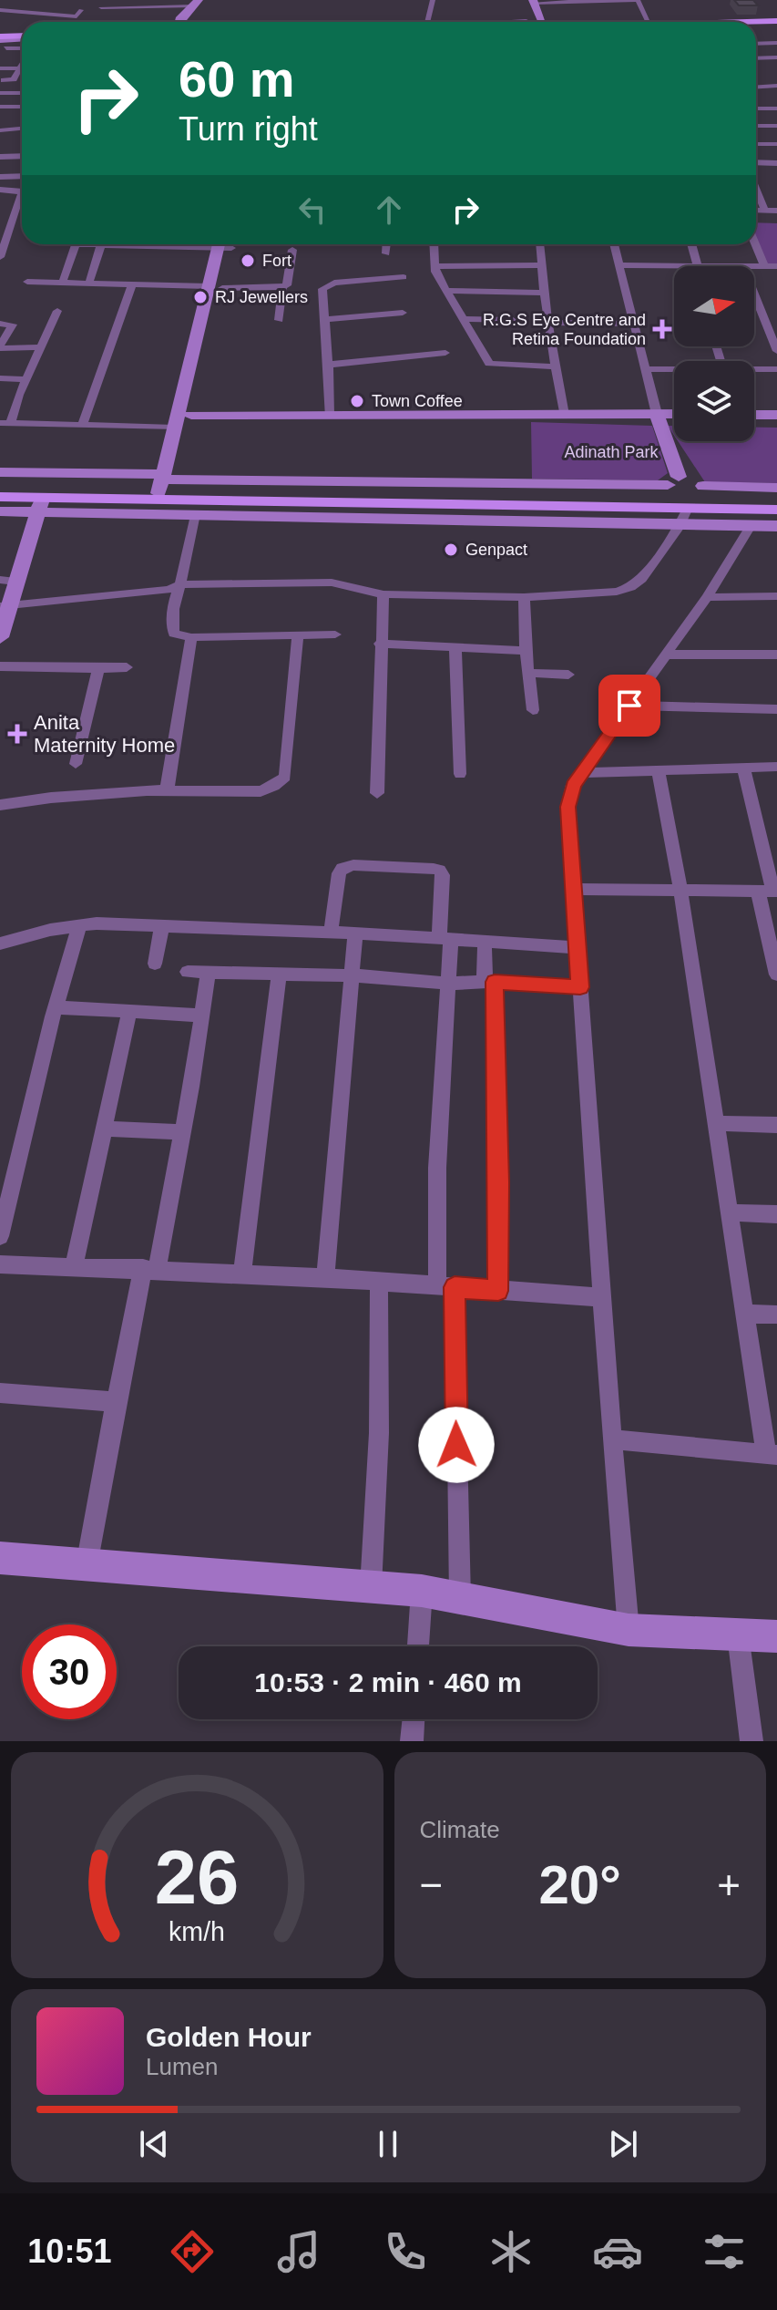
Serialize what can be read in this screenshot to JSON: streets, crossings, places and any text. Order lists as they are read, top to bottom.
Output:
{
  "parks": ["Adinath Park"],
  "places": {
    "other": [
      "Fort",
      "RJ Jewellers",
      "Town Coffee",
      "Genpact"
    ],
    "health": ["R.G.S Eye Centre and Retina Foundation", "Anita Maternity Home"]
  },
  "north": "right",
  "page": {
    "turn": ["60 m", "Turn right"],
    "limit": "30",
    "trip": "10:53 · 2 min · 460 m",
    "tile": "Climate",
    "heat": ["−", "20°", "+"],
    "song": ["Golden Hour", "Lumen"],
    "tabs": "10:51",
    "gauge": ["26", "km/h"]
  }
}
